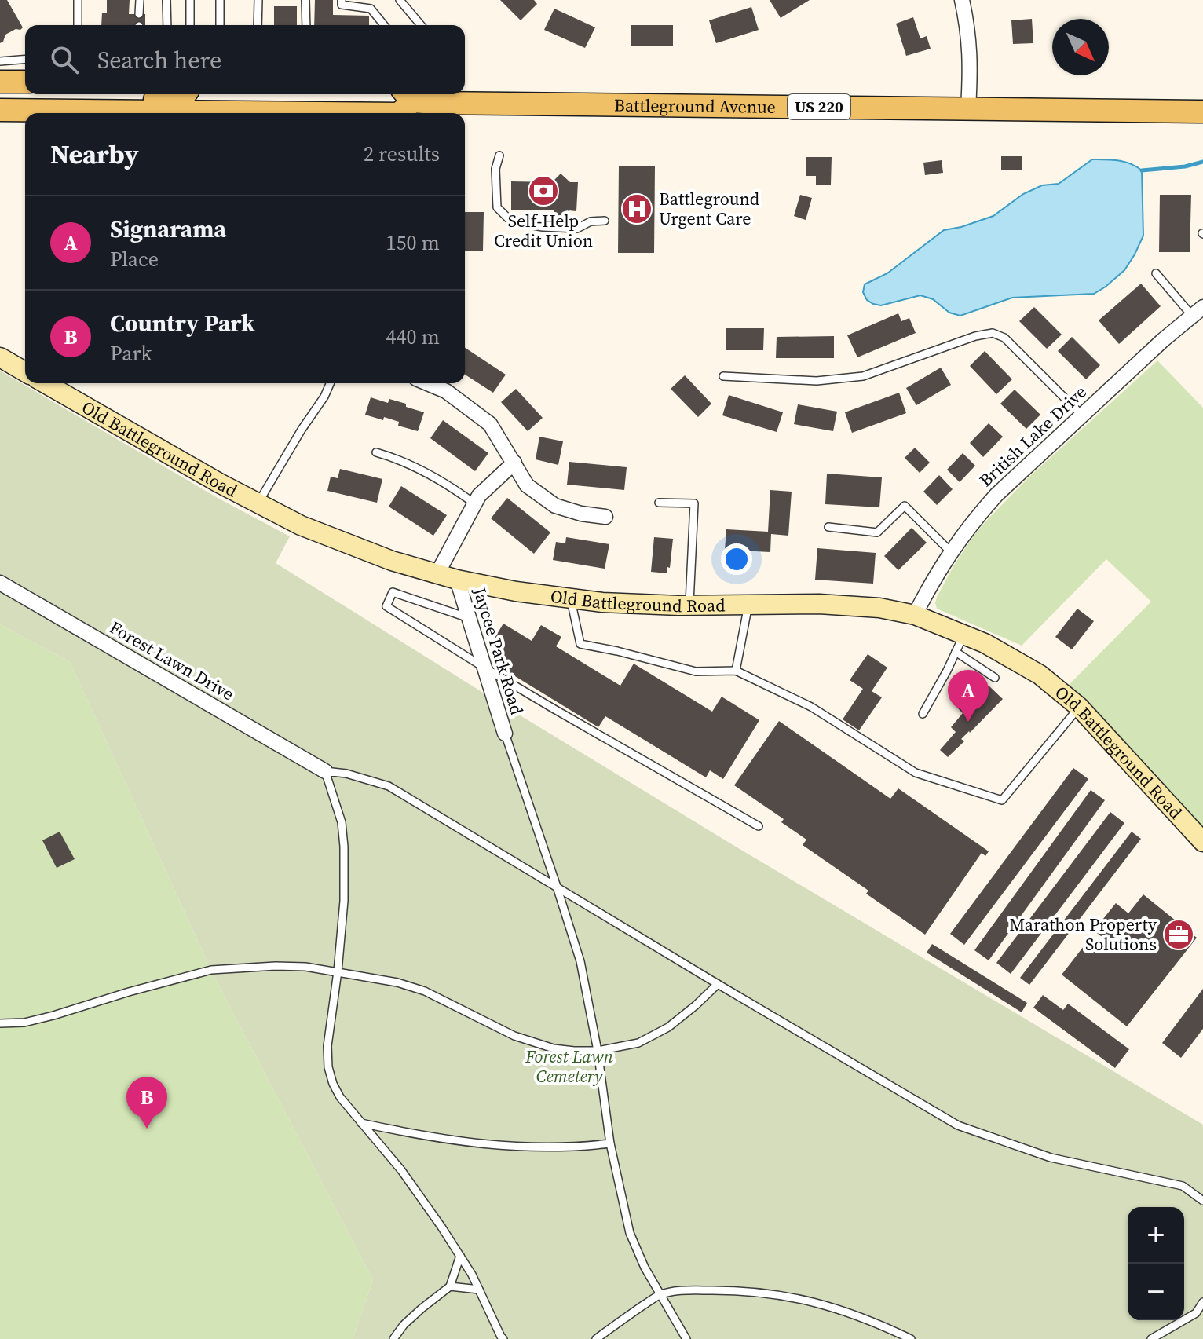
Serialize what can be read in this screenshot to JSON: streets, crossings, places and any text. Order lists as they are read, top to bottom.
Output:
{
  "streets": {
    "main road": ["Battleground Avenue", "US 220"],
    "street": [
      "British Lake Drive",
      "Old Battleground Road",
      "Jaycee Park Road",
      "Forest Lawn Drive"
    ]
  },
  "crossings": [
    ["British Lake Drive", "Old Battleground Road"],
    ["Old Battleground Road", "Jaycee Park Road"]
  ],
  "parks": ["Forest Lawn Cemetery"],
  "places": {
    "bank": ["Self-Help Credit Union"],
    "hospital": ["Battleground Urgent Care"],
    "office": ["Marathon Property Solutions"]
  },
  "north": "bottom right",
  "page": {
    "search": "Search here",
    "heading": ["Nearby", "2 results"],
    "list": [
      {
        "mark": "A",
        "name": "Signarama",
        "note": "Place",
        "value": "150 m"
      },
      {
        "mark": "B",
        "name": "Country Park",
        "note": "Park",
        "value": "440 m"
      }
    ],
    "pins": ["A", "B"],
    "map_buttons": ["+", "−"]
  }
}
